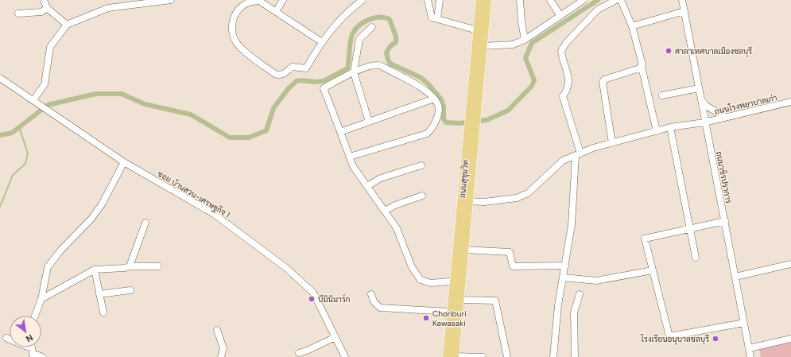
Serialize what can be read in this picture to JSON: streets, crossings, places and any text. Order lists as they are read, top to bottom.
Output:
{
  "streets": {
    "main road": ["ถนนสุขุมวิท"],
    "street": ["ถนนโรงพยาบาลเก่า", "ถนนวชิรปราการ", "ซอย บ้านสวน-เศรษฐกิจ 1"]
  },
  "crossings": [
    ["ถนนโรงพยาบาลเก่า", "ถนนวชิรปราการ"],
    ["ถนนโรงพยาบาลเก่า", "ถนนสุขุมวิท"]
  ],
  "places": [
    "ศาลาเทศบาลเมืองชลบุรี",
    "บีมินิมาร์ก",
    "Chonburi Kawasaki",
    "โรงเรียนอนุบาลชลบุรี"
  ],
  "north": "bottom right"
}
